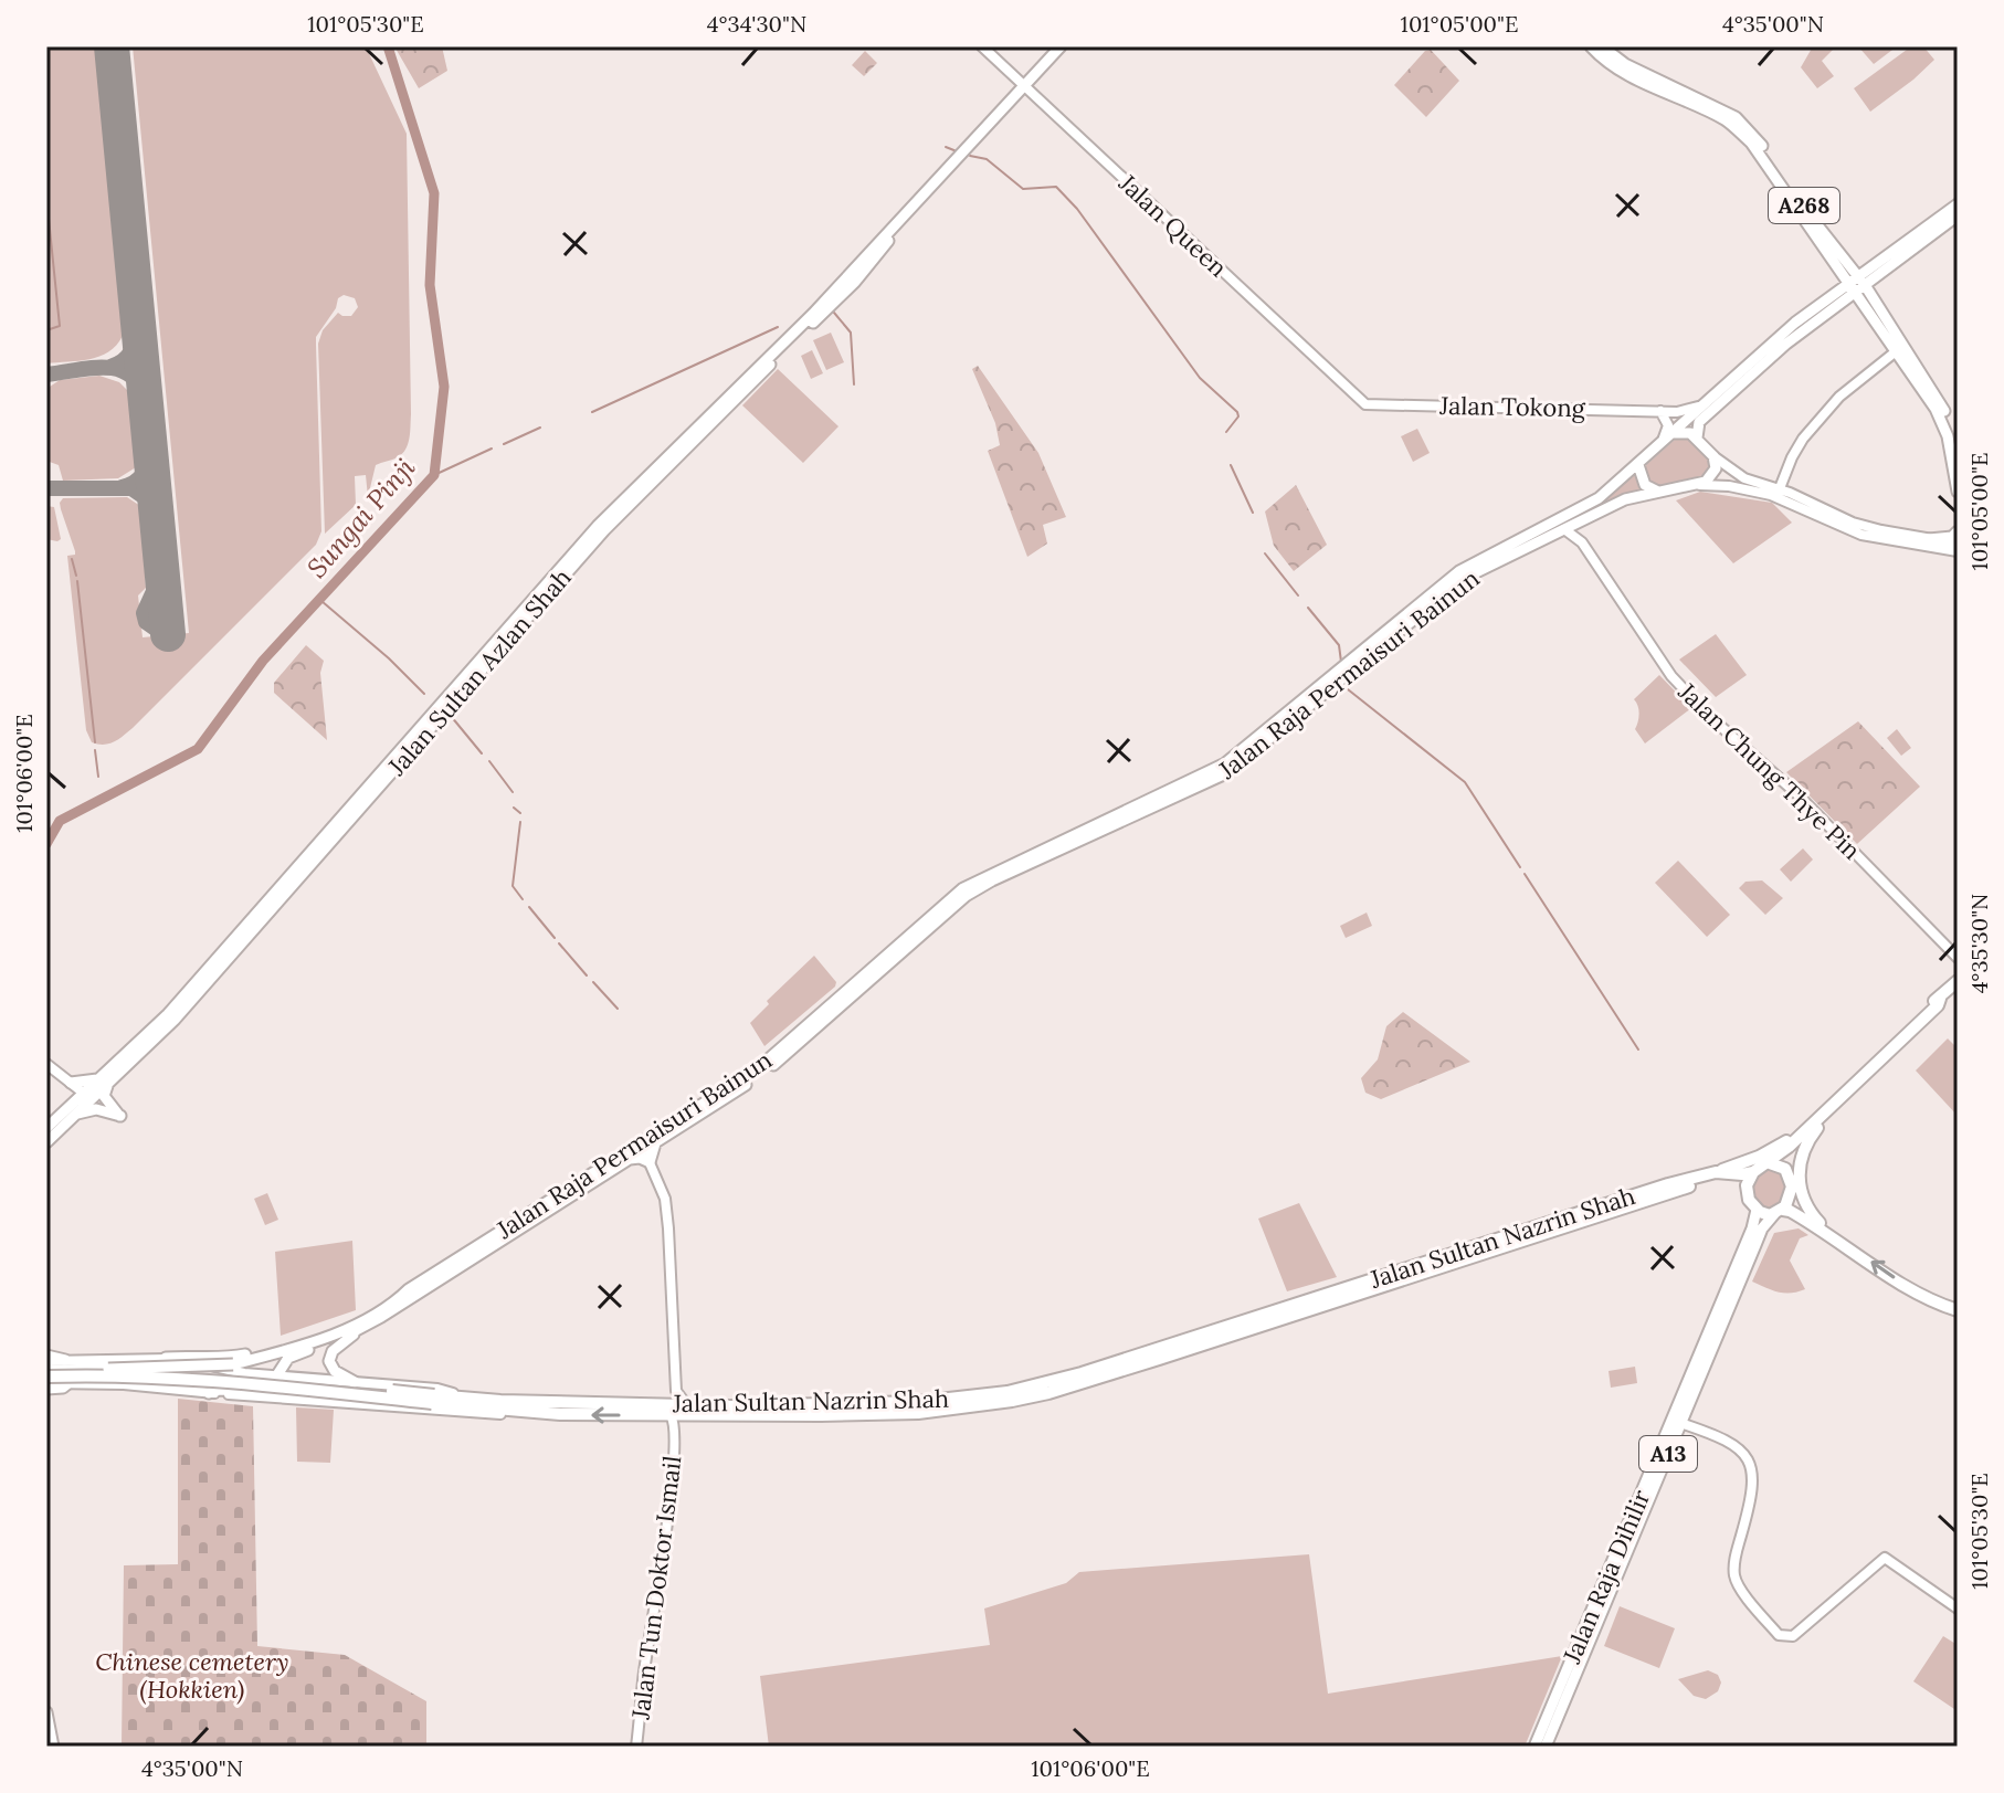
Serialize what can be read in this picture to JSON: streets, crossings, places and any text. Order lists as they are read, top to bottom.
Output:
{
  "streets": {
    "highway": ["Jalan Sultan Nazrin Shah"],
    "main road": [
      "A268",
      "Jalan Sultan Azlan Shah",
      "Jalan Raja Permaisuri Bainun",
      "A13",
      "Jalan Raja Dihilir"
    ],
    "street": [
      "Jalan Queen",
      "Jalan Tokong",
      "Jalan Chung Thye Pin",
      "Jalan Tun Doktor Ismail"
    ]
  },
  "crossings": [
    ["Jalan Queen", "Jalan Tokong"],
    ["Jalan Queen", "Jalan Sultan Azlan Shah"],
    ["Jalan Raja Permaisuri Bainun", "Jalan Chung Thye Pin"],
    ["Jalan Raja Permaisuri Bainun", "Jalan Sultan Nazrin Shah"],
    ["Jalan Sultan Nazrin Shah", "Jalan Raja Dihilir"],
    ["Jalan Sultan Nazrin Shah", "Jalan Tun Doktor Ismail"]
  ],
  "water": ["Sungai Pinji"],
  "parks": ["Chinese cemetery (Hokkien)"],
  "coordinates": [
    "101°05'30\"E",
    "4°34'30\"N",
    "101°05'00\"E",
    "4°35'00\"N",
    "101°06'00\"E",
    "4°35'30\"N"
  ]
}
